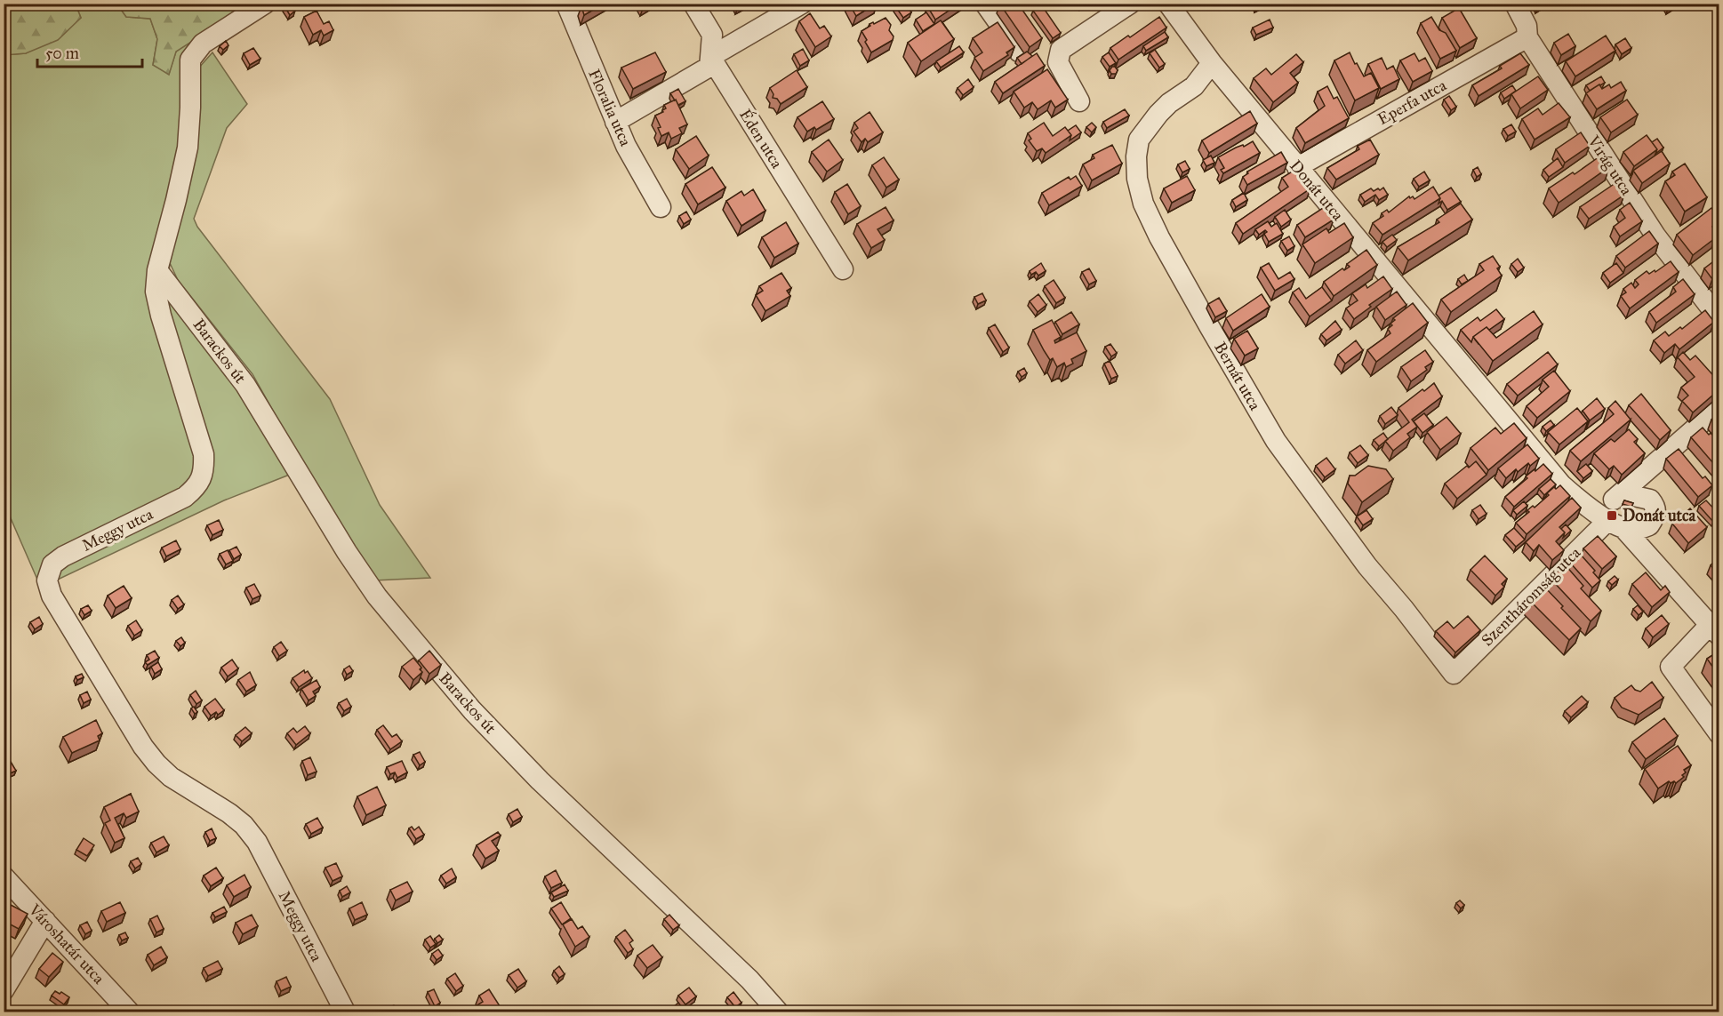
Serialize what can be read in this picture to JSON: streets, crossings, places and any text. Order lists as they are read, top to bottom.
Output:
{
  "streets": {
    "street": [
      "Eperfa utca",
      "Floralia utca",
      "Éden utca",
      "Virág utca",
      "Donát utca",
      "Barackos út",
      "Bernát utca",
      "Meggy utca",
      "Szentháromság utca",
      "Városhatár utca"
    ]
  },
  "crossings": [
    ["Eperfa utca", "Virág utca"],
    ["Eperfa utca", "Donát utca"],
    ["Donát utca", "Bernát utca"],
    ["Donát utca", "Szentháromság utca"],
    ["Barackos út", "Meggy utca"],
    ["Bernát utca", "Szentháromság utca"]
  ],
  "places": {
    "transit": ["Donát utca"]
  },
  "scale_bar": "50 m"
}
